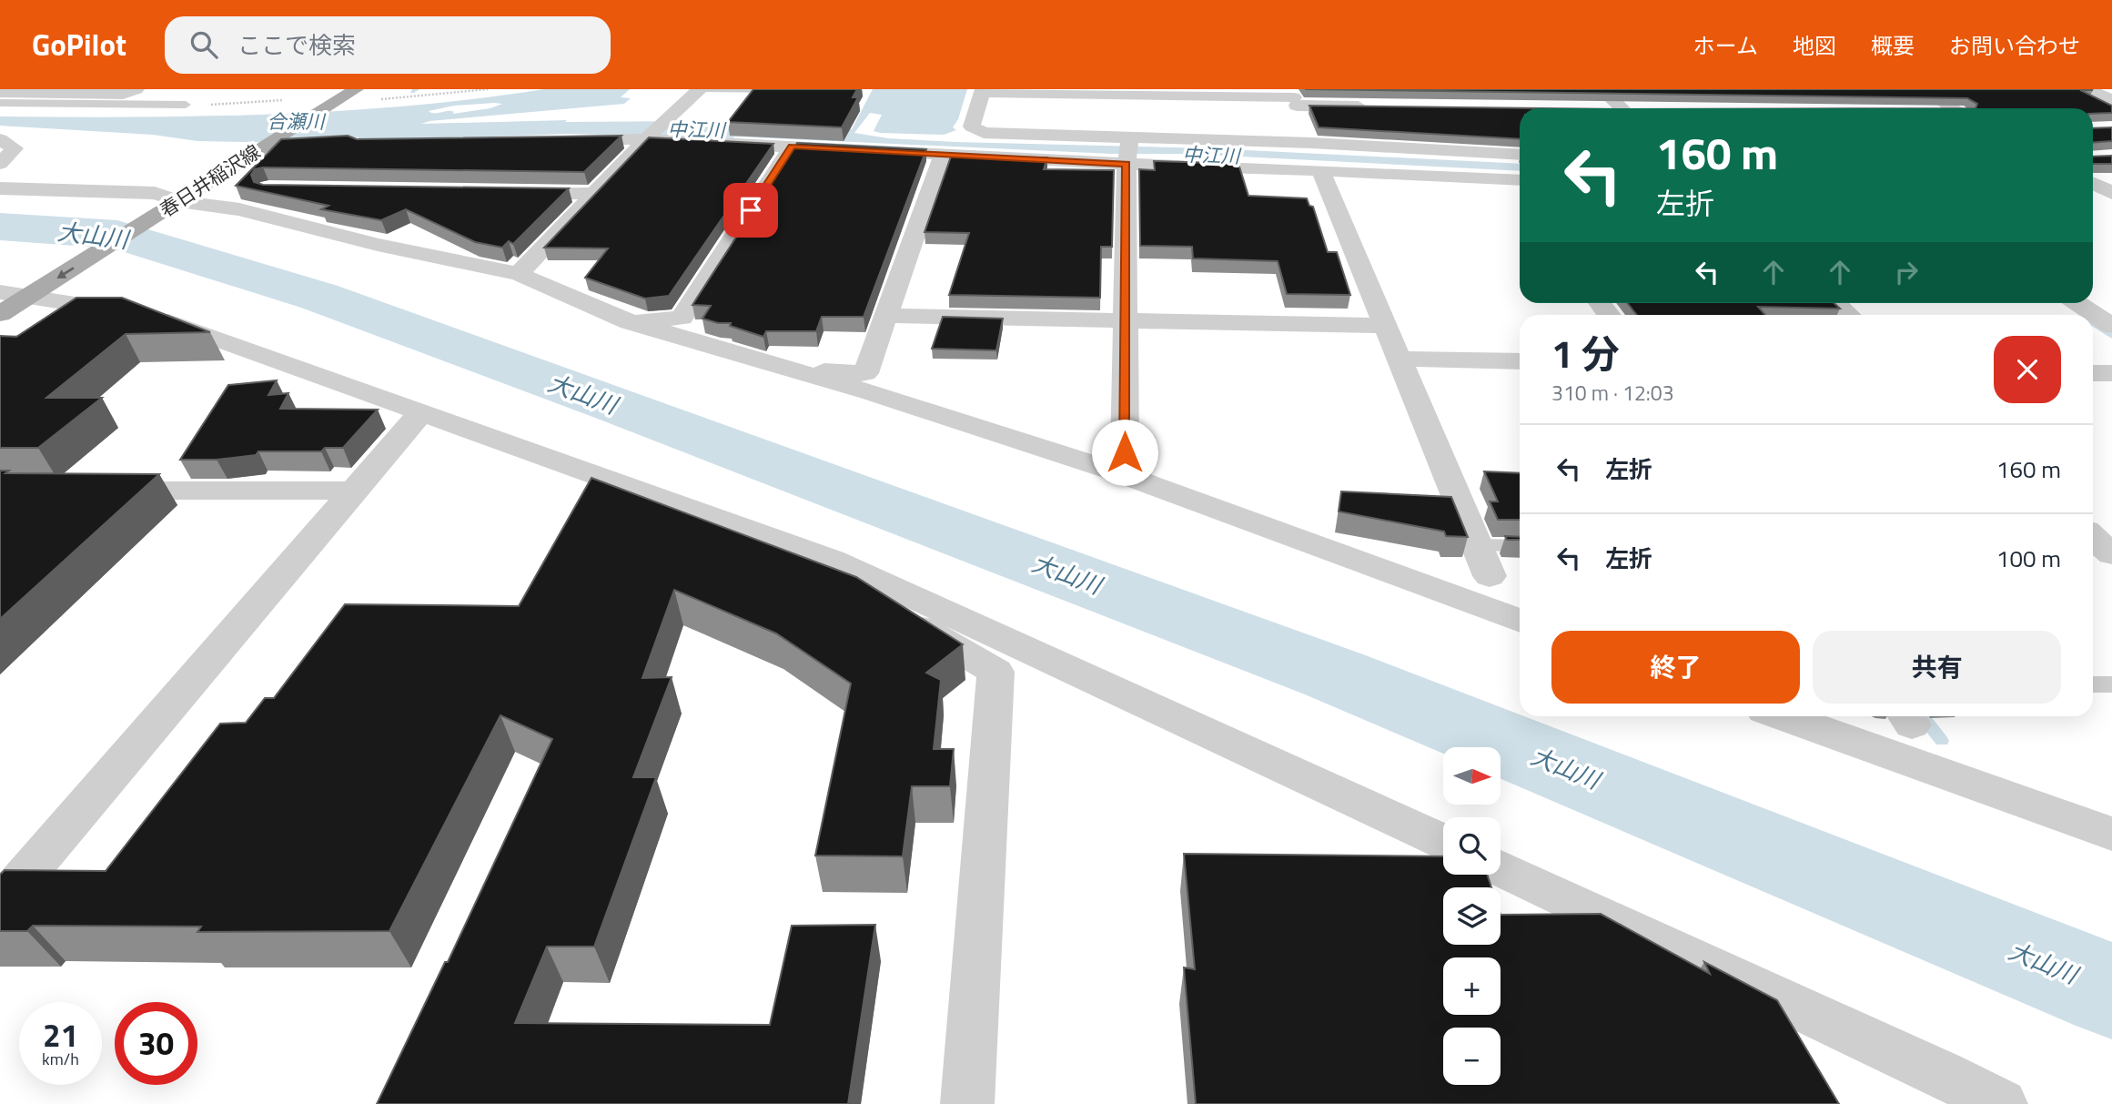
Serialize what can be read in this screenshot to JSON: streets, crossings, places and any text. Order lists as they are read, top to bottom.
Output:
{
  "streets": {
    "main road": ["春日井稲沢線"]
  },
  "water": ["合瀬川", "中江川", "大山川"],
  "north": "right",
  "page": {
    "header": "GoPilot",
    "search": "ここで検索",
    "nav": [
      "ホーム",
      "地図",
      "概要",
      "お問い合わせ"
    ],
    "turn": ["160 m", "左折"],
    "heading": ["1 分", "310 m · 12:03"],
    "list": [
      {
        "name": "左折",
        "value": "160 m"
      },
      {
        "name": "左折",
        "value": "100 m"
      }
    ],
    "buttons": ["終了", "共有"],
    "map_buttons": ["+", "−"],
    "speed": "21 km/h",
    "limit": "30"
  }
}
